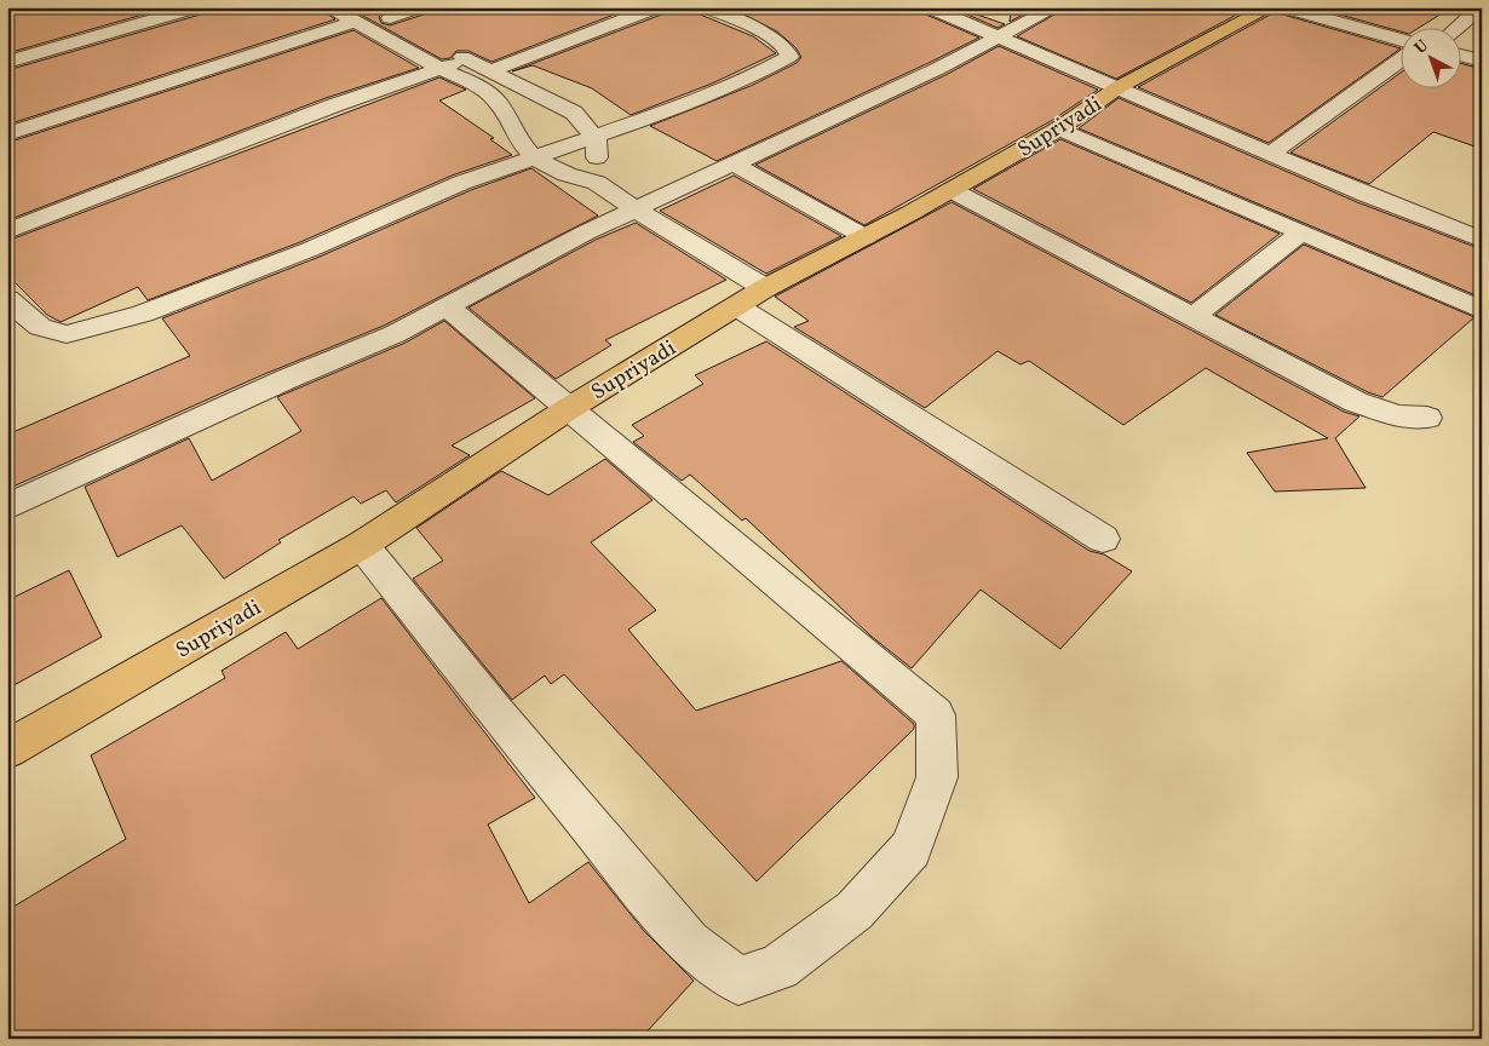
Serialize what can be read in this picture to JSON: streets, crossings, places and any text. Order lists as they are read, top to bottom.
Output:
{
  "streets": {
    "main road": ["Supriyadi"]
  },
  "north": "top left"
}
